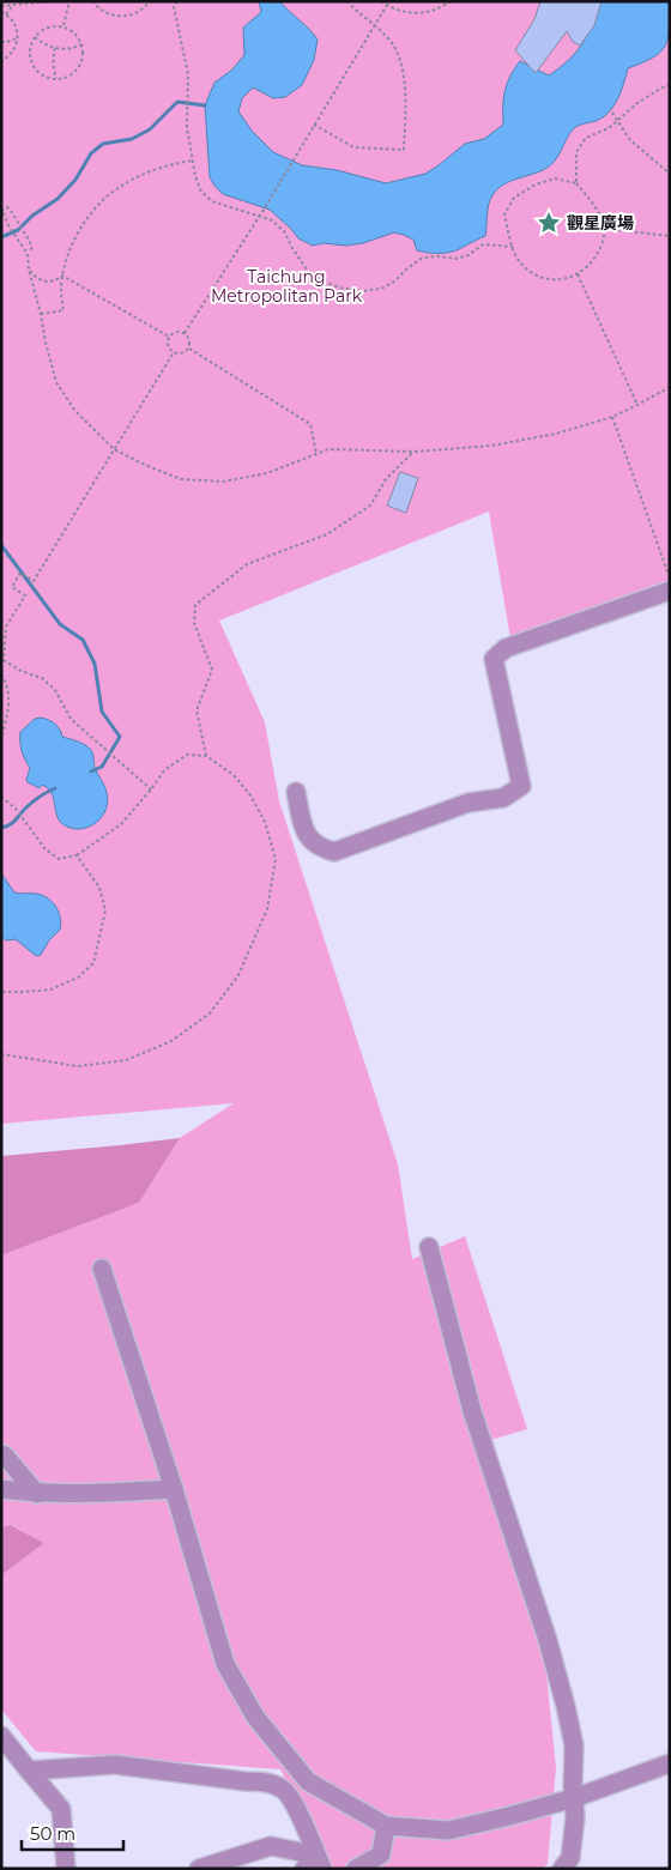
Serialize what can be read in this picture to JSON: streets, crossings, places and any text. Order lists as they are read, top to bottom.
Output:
{
  "parks": ["Taichung Metropolitan Park"],
  "places": {
    "place": ["觀星廣場"]
  },
  "scale_bar": "50 m"
}
